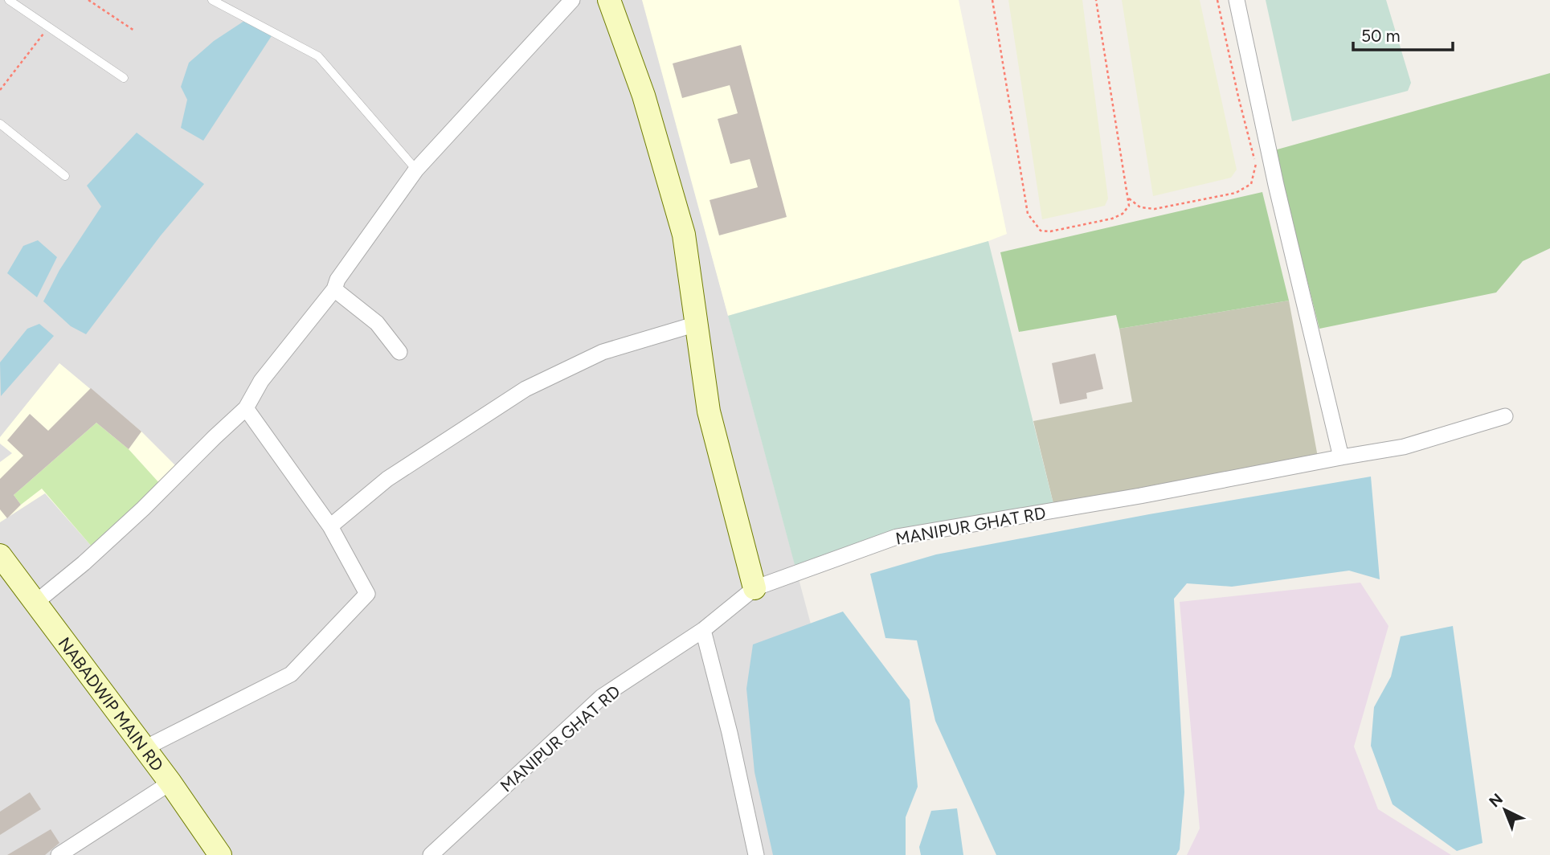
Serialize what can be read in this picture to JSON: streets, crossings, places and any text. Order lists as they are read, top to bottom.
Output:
{
  "streets": {
    "street": ["MANIPUR GHAT RD", "NABADWIP MAIN RD"]
  },
  "scale_bar": "50 m",
  "north": "top left"
}
